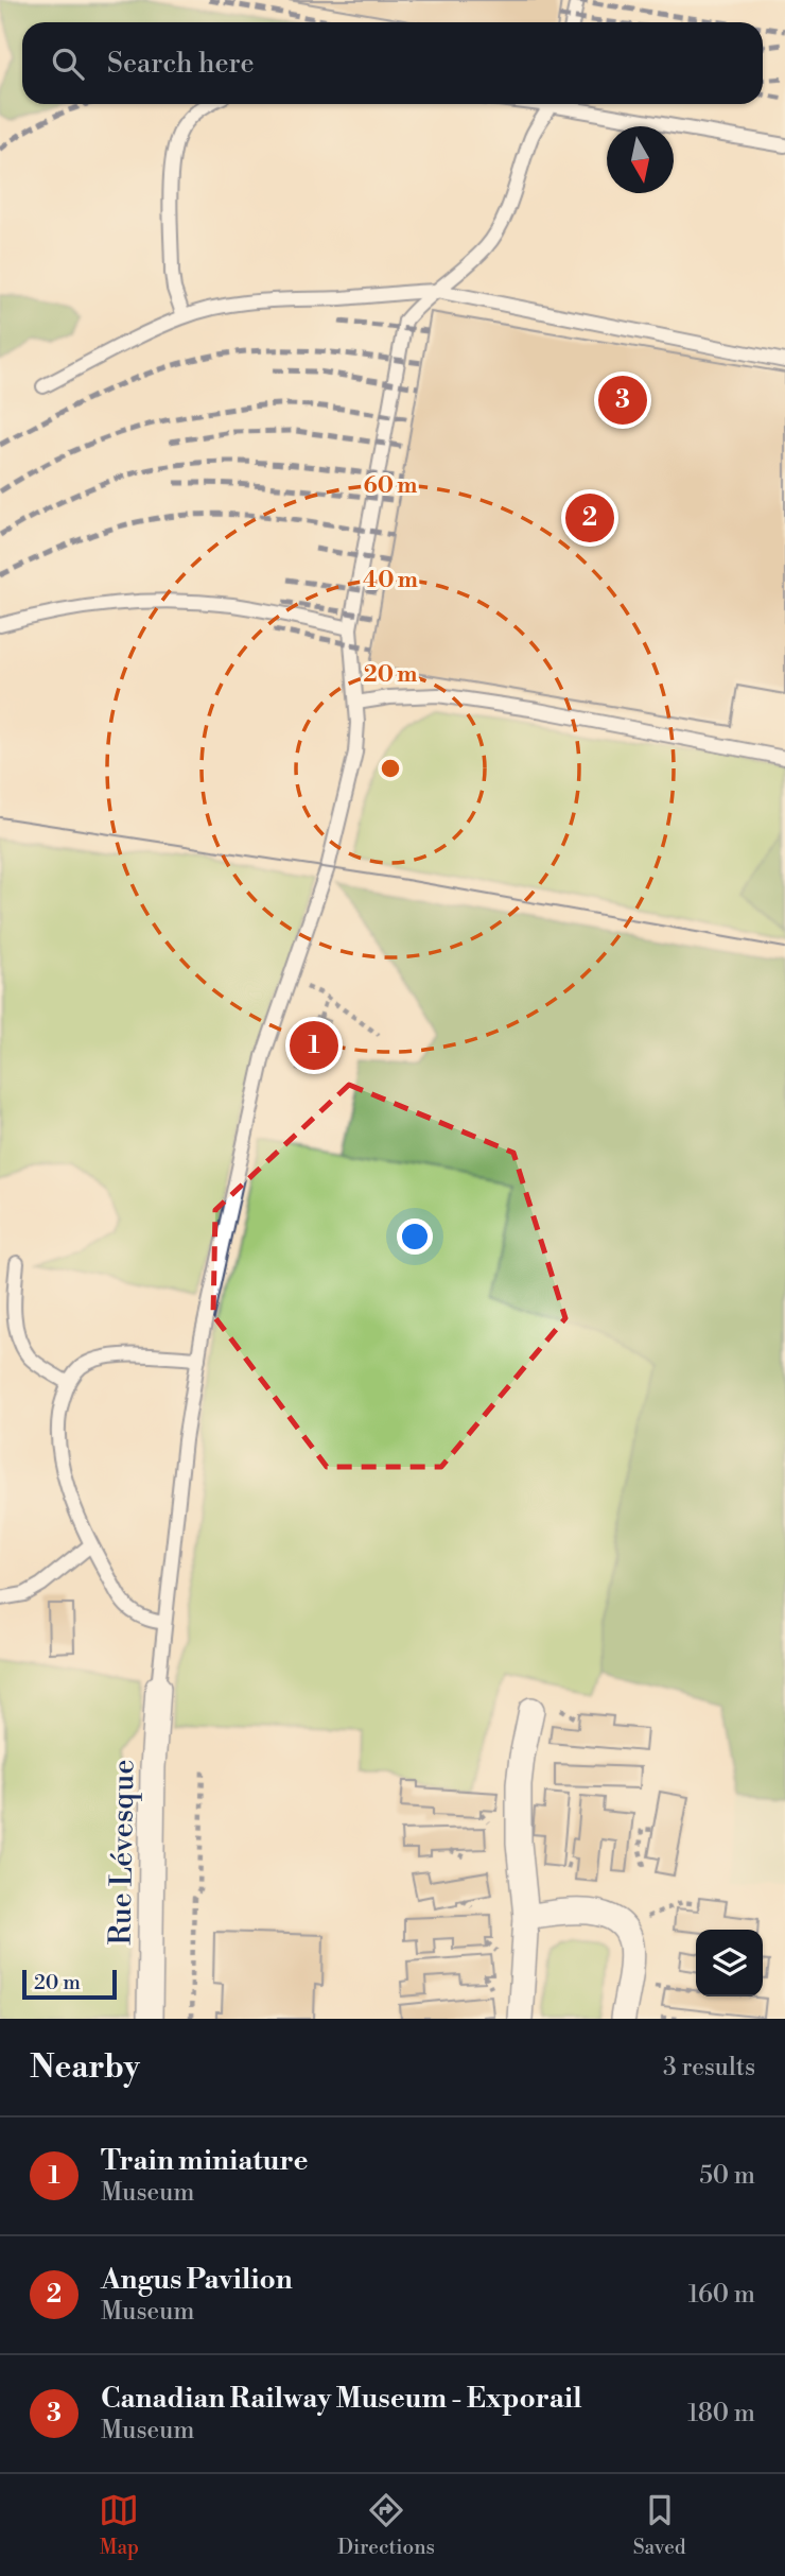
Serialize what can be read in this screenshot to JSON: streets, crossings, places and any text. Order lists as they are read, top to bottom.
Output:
{
  "streets": {
    "street": ["Rue Lévesque"]
  },
  "scale_bar": "20 m",
  "north": "bottom",
  "page": {
    "search": "Search here",
    "pins": ["3", "2", "1"],
    "scale": "20 m",
    "heading": ["Nearby", "3 results"],
    "list": [
      {
        "mark": "1",
        "name": "Train miniature",
        "note": "Museum",
        "value": "50 m"
      },
      {
        "mark": "2",
        "name": "Angus Pavilion",
        "note": "Museum",
        "value": "160 m"
      },
      {
        "mark": "3",
        "name": "Canadian Railway Museum - Exporail",
        "note": "Museum",
        "value": "180 m"
      }
    ],
    "nav": ["Map", "Directions", "Saved"]
  },
  "rings": ["60 m", "40 m", "20 m"]
}
